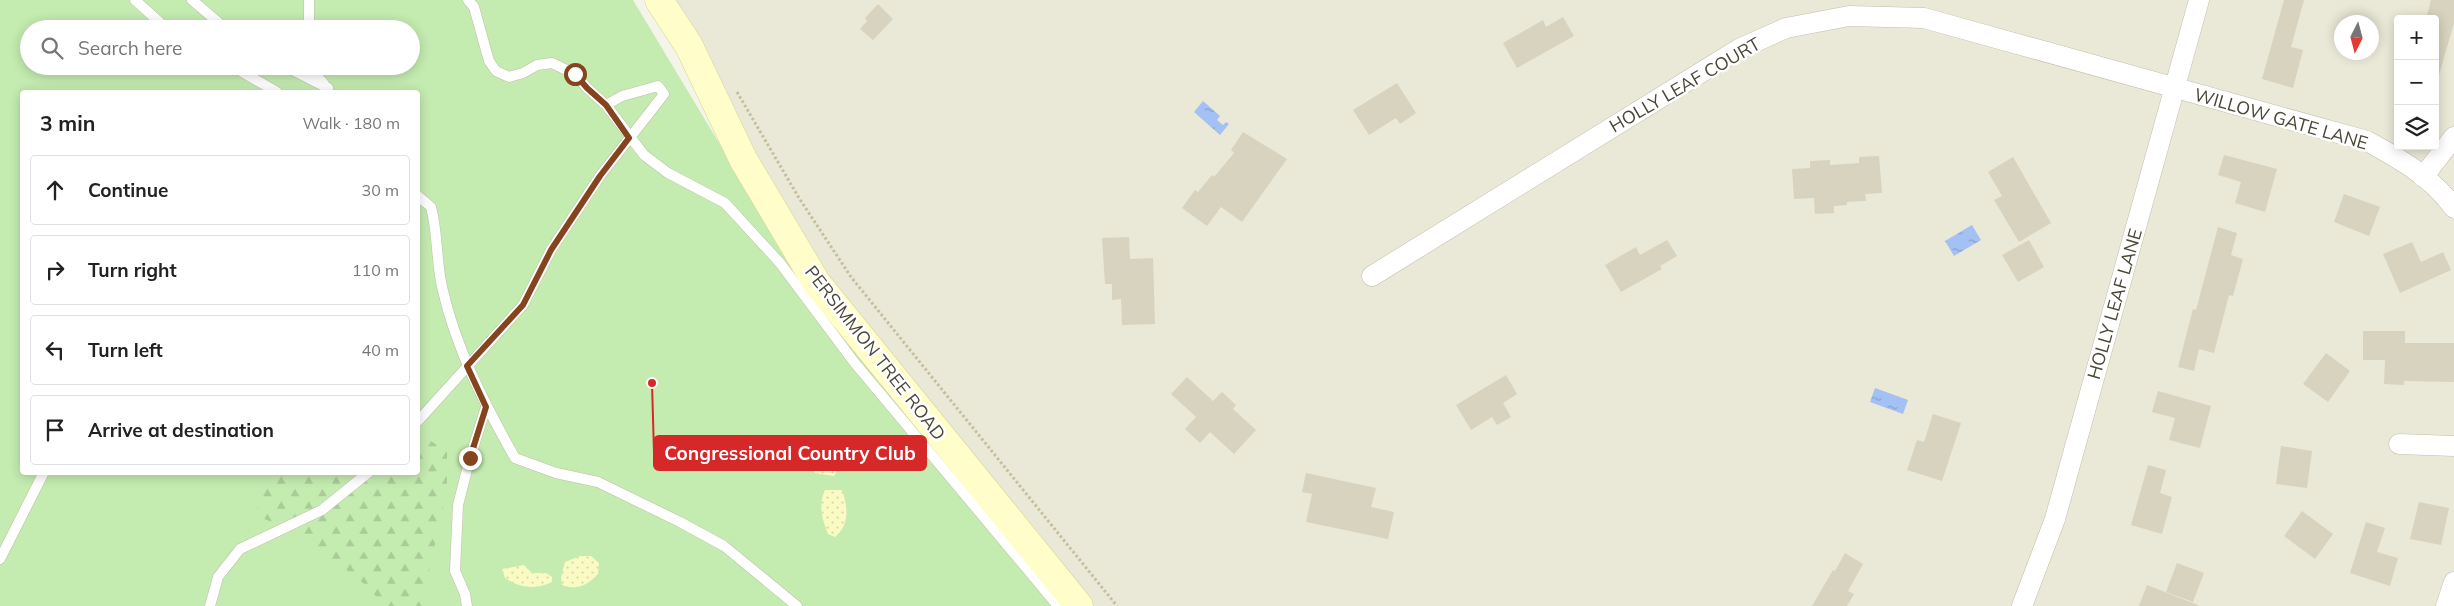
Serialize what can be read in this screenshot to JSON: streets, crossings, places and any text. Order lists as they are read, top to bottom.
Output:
{
  "streets": {
    "main road": ["PERSIMMON TREE ROAD"],
    "street": ["HOLLY LEAF COURT", "WILLOW GATE LANE", "HOLLY LEAF LANE"]
  },
  "crossings": [
    ["HOLLY LEAF COURT", "WILLOW GATE LANE"],
    ["HOLLY LEAF COURT", "HOLLY LEAF LANE"],
    ["WILLOW GATE LANE", "HOLLY LEAF LANE"]
  ],
  "places": ["Congressional Country Club"],
  "north": "bottom",
  "page": {
    "map_buttons": ["+", "−"],
    "search": "Search here",
    "heading": ["3 min", "Walk · 180 m"],
    "list": [
      ["Continue", "30 m"],
      ["Turn right", "110 m"],
      ["Turn left", "40 m"],
      "Arrive at destination"
    ]
  }
}
